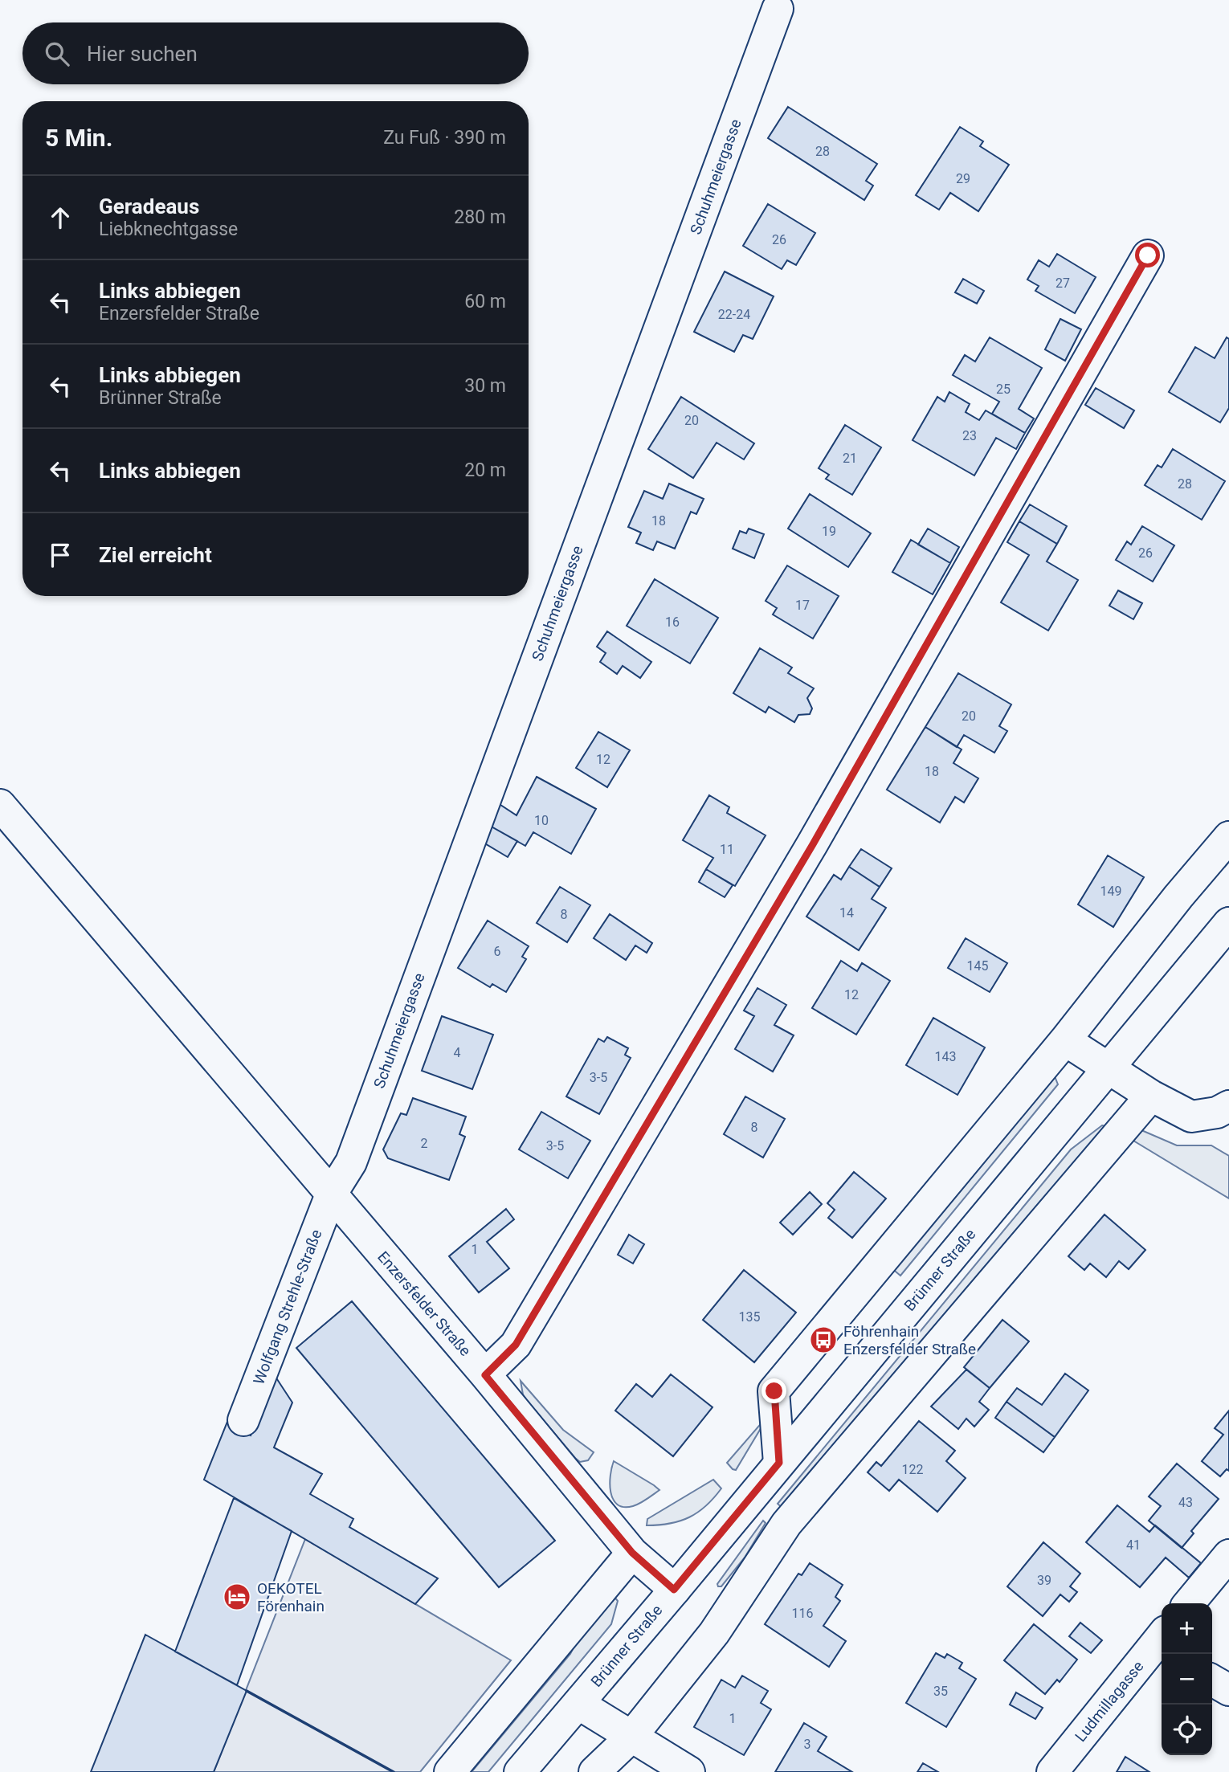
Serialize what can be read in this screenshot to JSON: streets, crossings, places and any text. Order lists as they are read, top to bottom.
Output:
{
  "streets": {
    "street": [
      "Schuhmeiergasse",
      "Brünner Straße",
      "Enzersfelder Straße",
      "Wolfgang Strehle-Straße",
      "Ludmillagasse"
    ]
  },
  "crossings": [
    ["Schuhmeiergasse", "Enzersfelder Straße"],
    ["Schuhmeiergasse", "Wolfgang Strehle-Straße"],
    ["Brünner Straße", "Enzersfelder Straße"],
    ["Enzersfelder Straße", "Wolfgang Strehle-Straße"]
  ],
  "places": {
    "bus stop": ["Föhrenhain Enzersfelder Straße"],
    "hotel": ["OEKOTEL Förenhain"]
  },
  "house_numbers": [
    "28",
    "29",
    "26",
    "27",
    "22-24",
    "25",
    "20",
    "23",
    "21",
    "28",
    "18",
    "19",
    "26",
    "17",
    "16",
    "20",
    "12",
    "18",
    "10",
    "11",
    "149",
    "14",
    "8",
    "6",
    "145",
    "12",
    "4",
    "143",
    "3-5",
    "8",
    "2",
    "3-5",
    "1",
    "135",
    "122",
    "43",
    "41",
    "39",
    "116",
    "35",
    "1",
    "3"
  ],
  "page": {
    "search": "Hier suchen",
    "heading": ["5 Min.", "Zu Fuß · 390 m"],
    "list": [
      ["Geradeaus", "Liebknechtgasse", "280 m"],
      ["Links abbiegen", "Enzersfelder Straße", "60 m"],
      ["Links abbiegen", "Brünner Straße", "30 m"],
      ["Links abbiegen", "20 m"],
      "Ziel erreicht"
    ],
    "map_buttons": ["+", "−"]
  }
}
